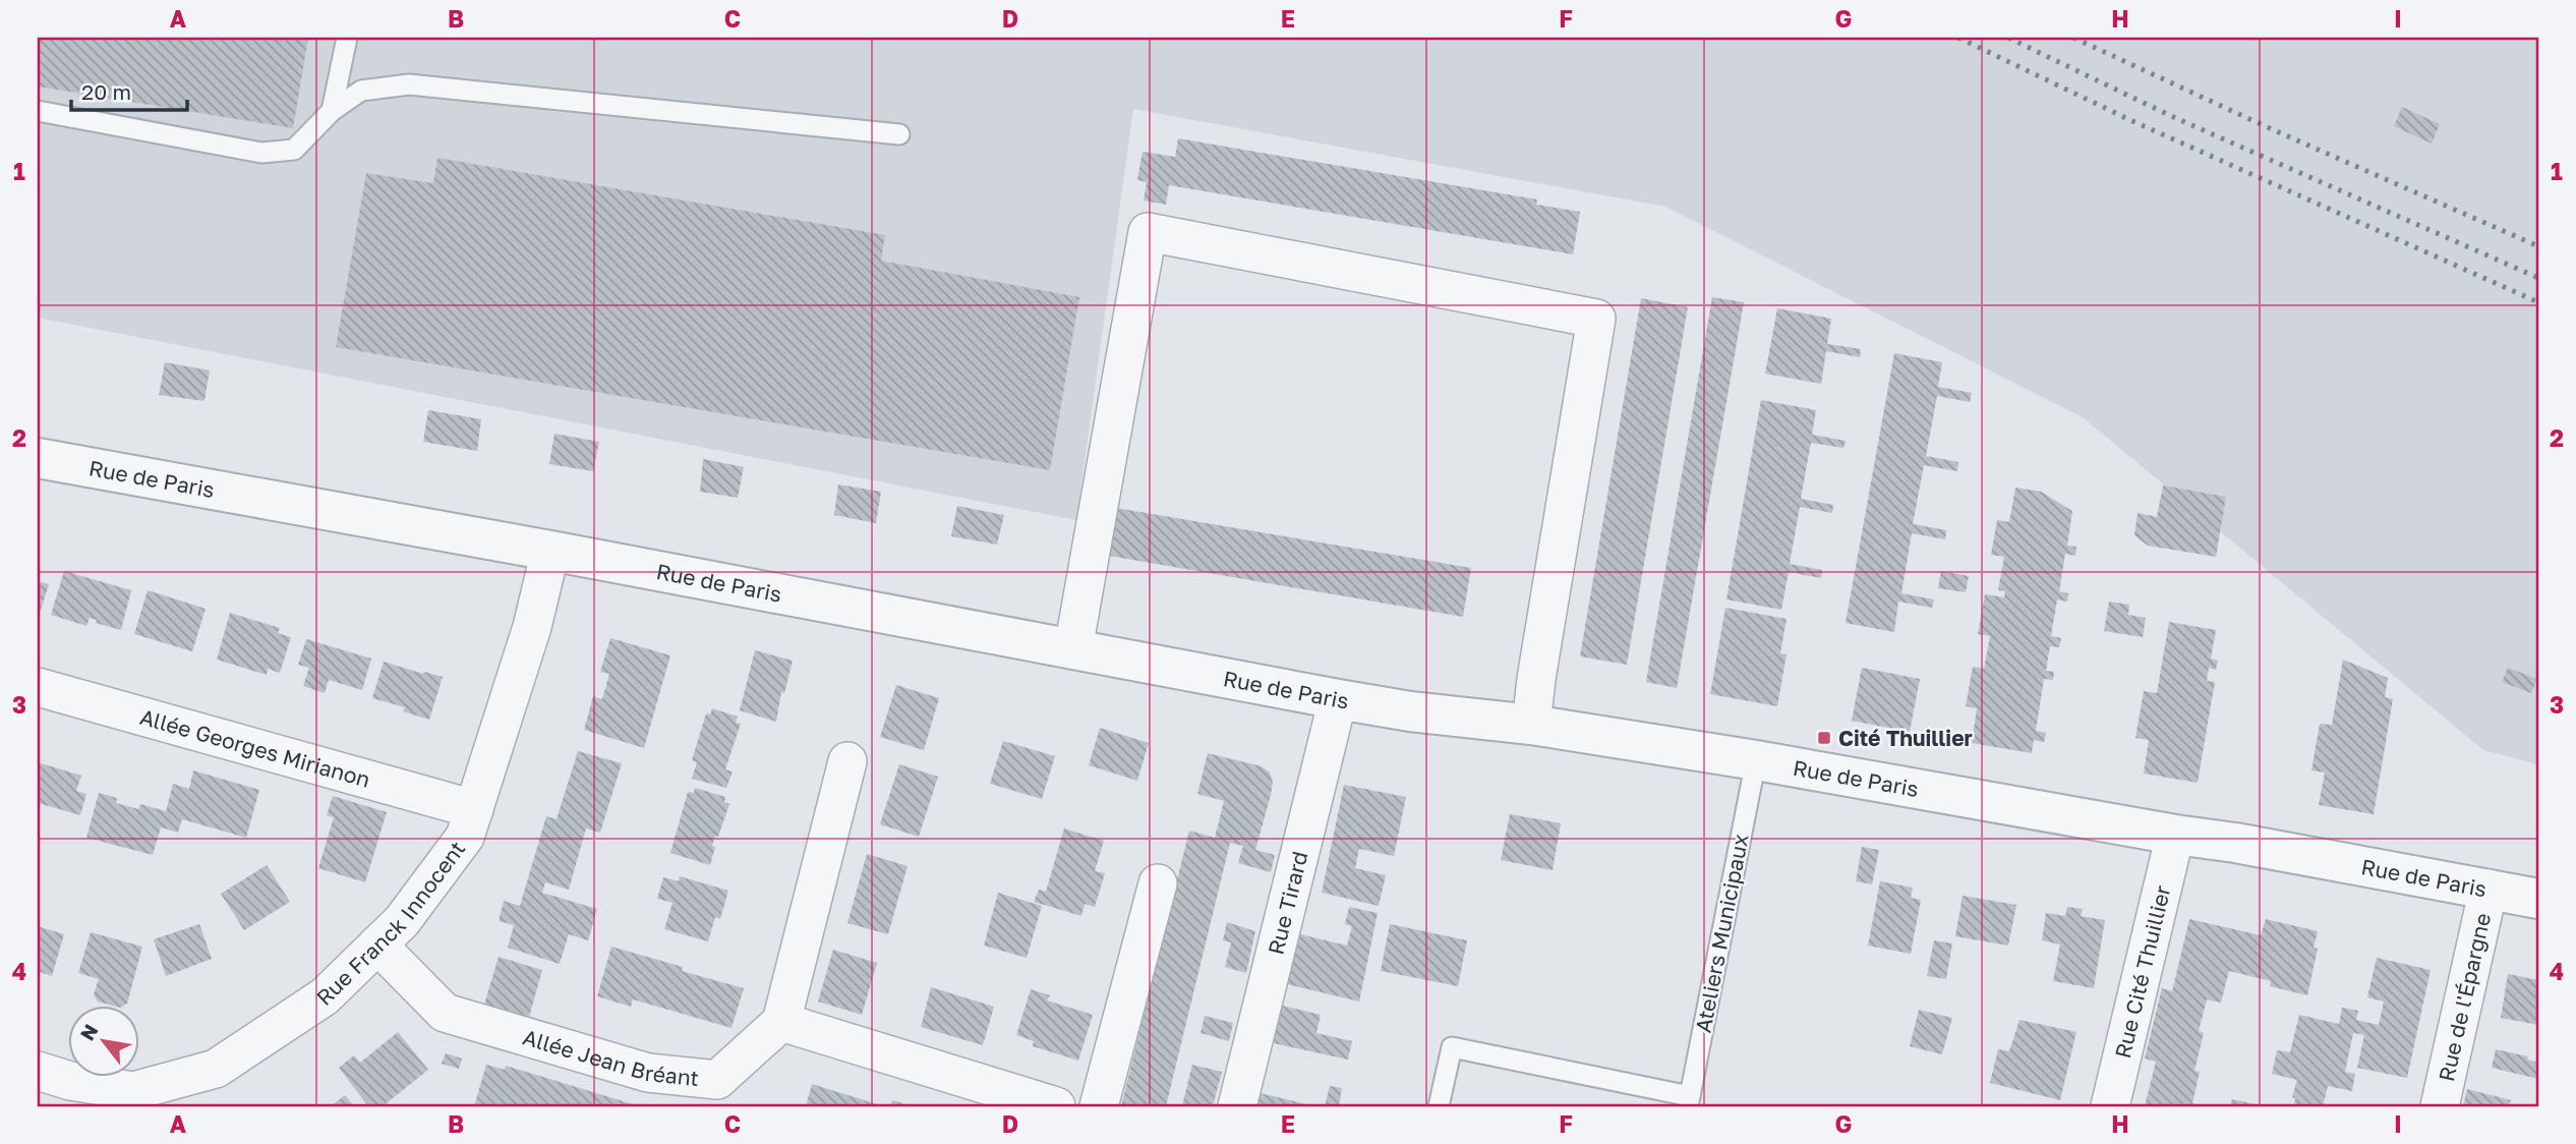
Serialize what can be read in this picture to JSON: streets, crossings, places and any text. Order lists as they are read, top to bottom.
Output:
{
  "streets": {
    "street": [
      "Rue de Paris",
      "Allée Georges Mirianon",
      "Rue Tirard",
      "Rue Franck Innocent",
      "Rue Cité Thuillier",
      "Rue de l'Épargne",
      "Allée Jean Bréant"
    ],
    "lane": ["Ateliers Municipaux"]
  },
  "crossings": [
    ["Rue de Paris", "Rue Tirard"],
    ["Rue de Paris", "Rue Franck Innocent"],
    ["Rue de Paris", "Ateliers Municipaux"],
    ["Rue de Paris", "Rue Cité Thuillier"],
    ["Rue de Paris", "Rue de l'Épargne"],
    ["Allée Georges Mirianon", "Rue Franck Innocent"],
    ["Rue Franck Innocent", "Allée Jean Bréant"]
  ],
  "places": {
    "transit": ["Cité Thuillier"]
  },
  "scale_bar": "20 m",
  "north": "top left",
  "grid": {
    "columns": [
      "A",
      "B",
      "C",
      "D",
      "E",
      "F",
      "G",
      "H",
      "I"
    ],
    "rows": [
      "1",
      "2",
      "3",
      "4"
    ]
  }
}
